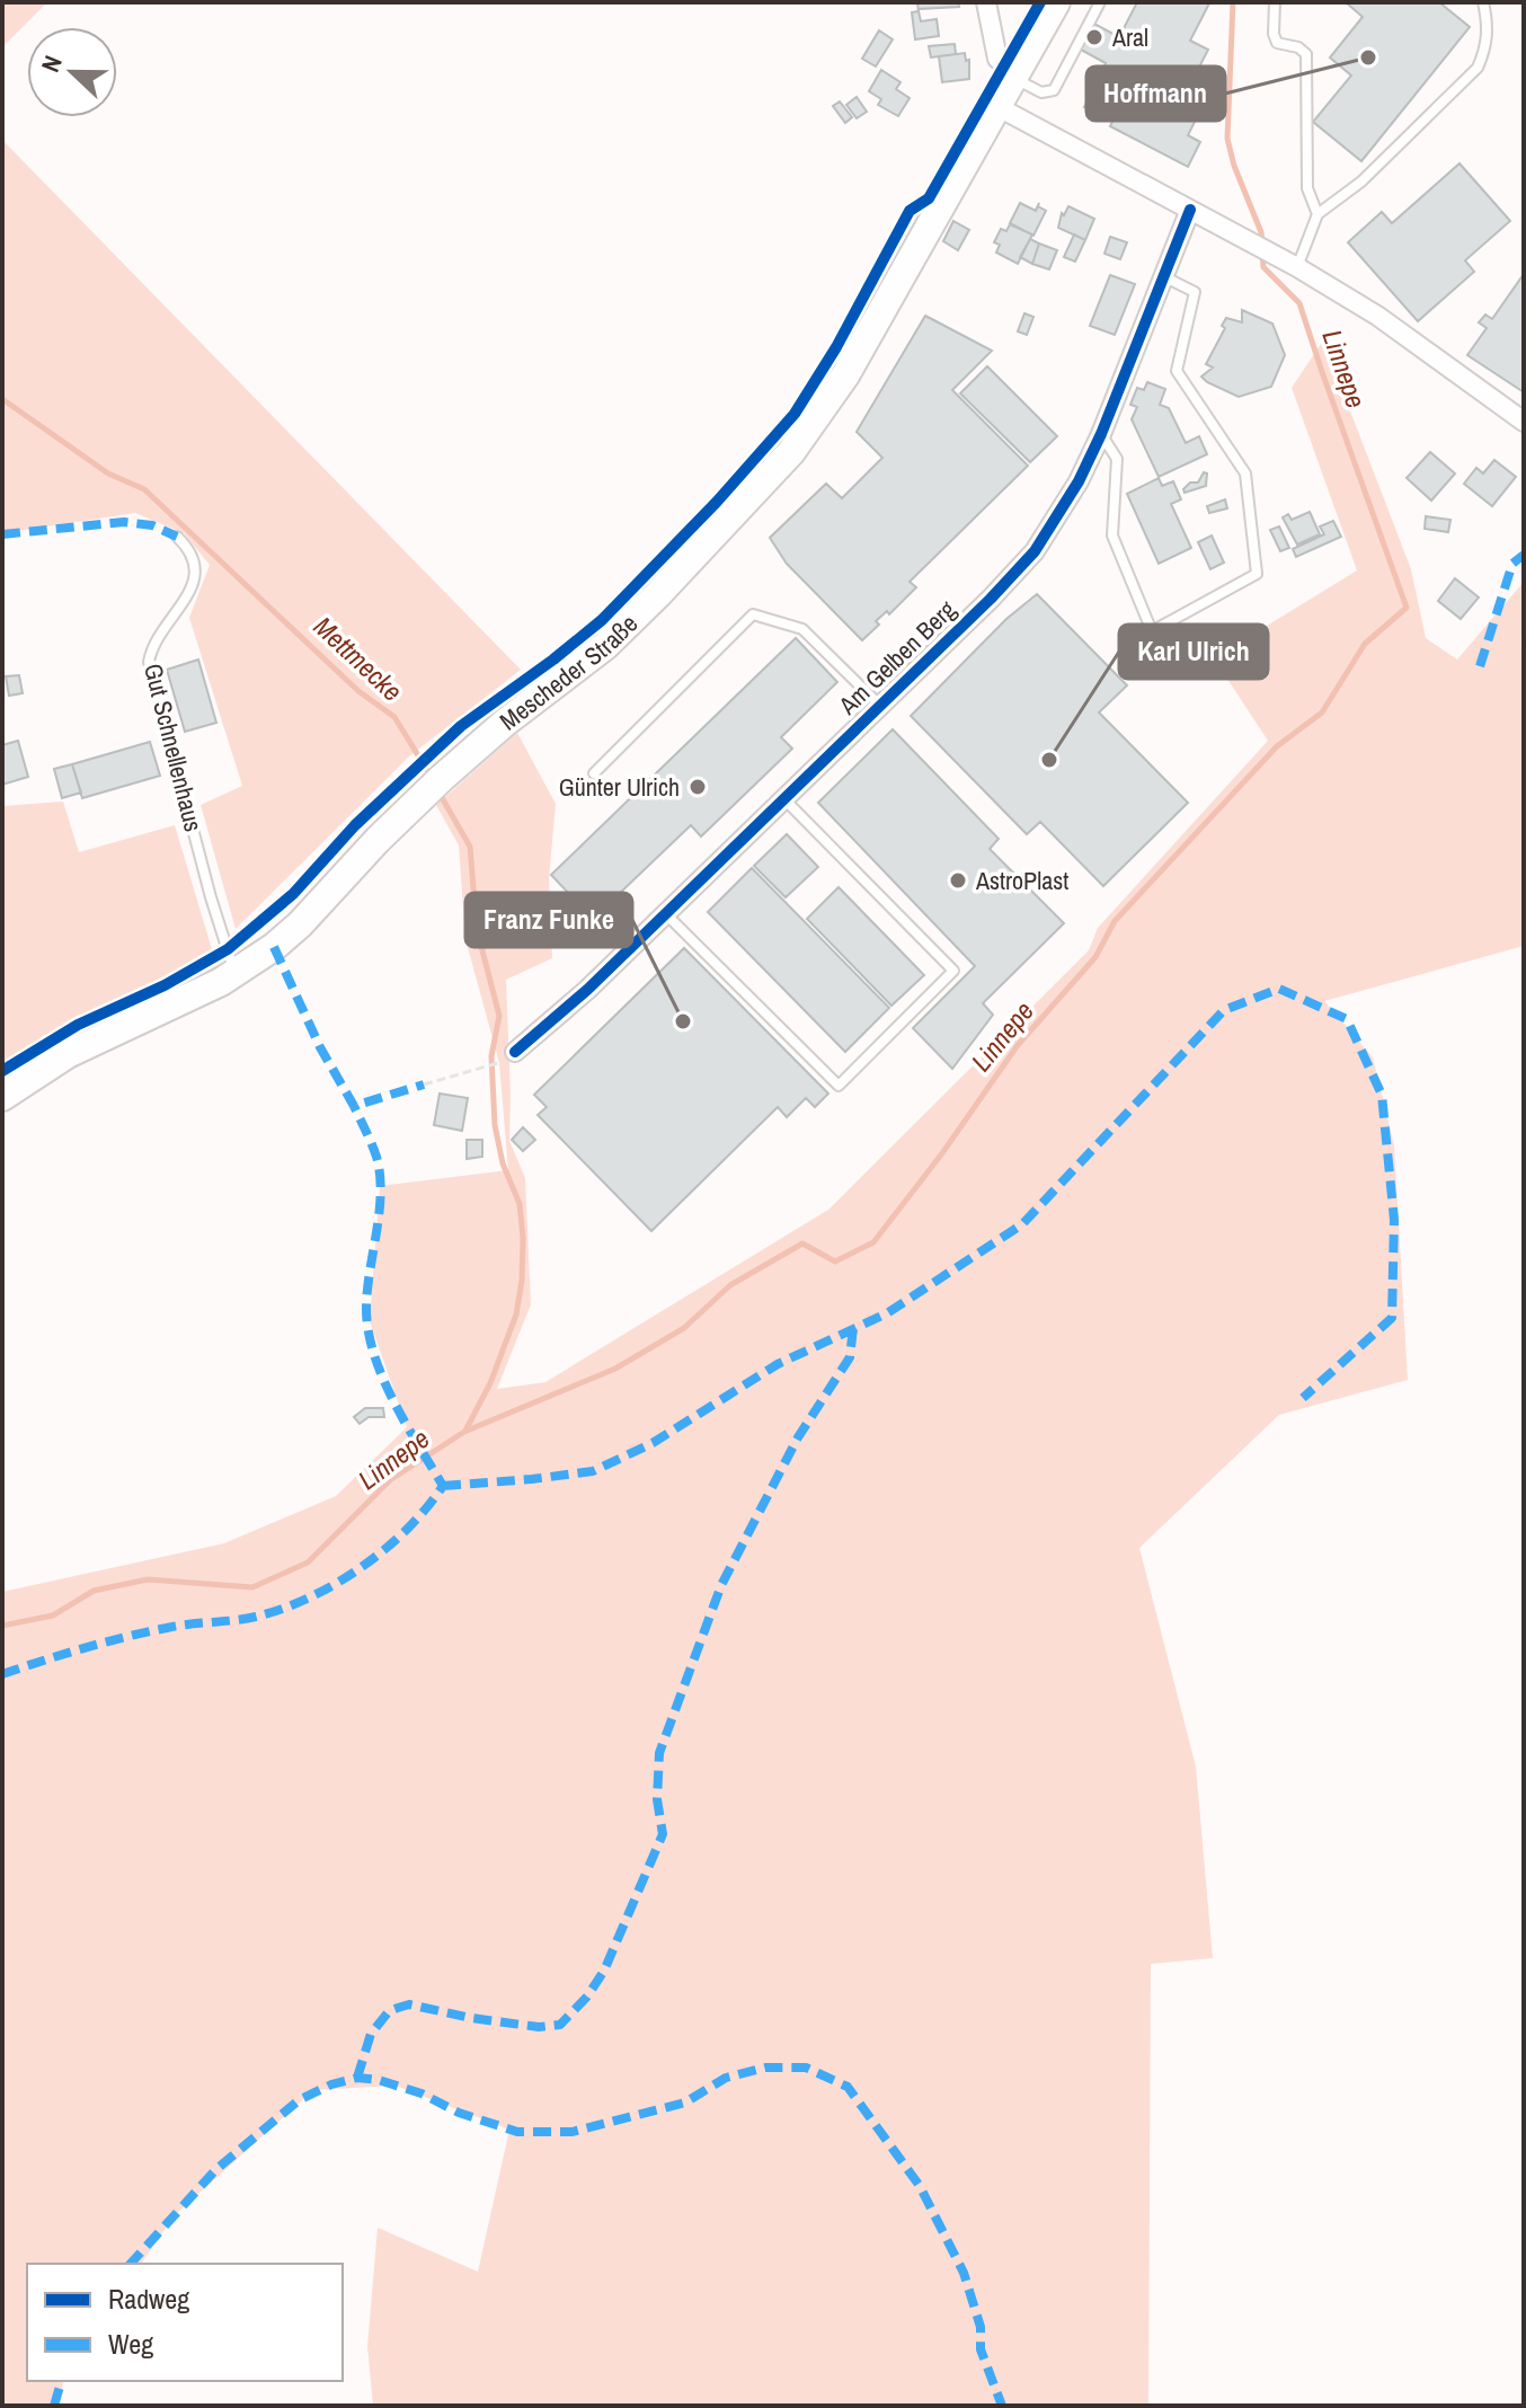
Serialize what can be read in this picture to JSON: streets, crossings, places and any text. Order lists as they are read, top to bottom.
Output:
{
  "streets": {
    "main road": ["Mescheder Straße"],
    "street": ["Am Gelben Berg"],
    "lane": ["Gut Schnellenhaus"]
  },
  "crossings": [
    ["Mescheder Straße", "Gut Schnellenhaus"]
  ],
  "water": ["Linnepe", "Mettmecke"],
  "places": [
    "Aral",
    "Hoffmann",
    "Karl Ulrich",
    "Günter Ulrich",
    "AstroPlast",
    "Franz Funke"
  ],
  "legend": ["Radweg", "Weg"],
  "north": "left"
}
